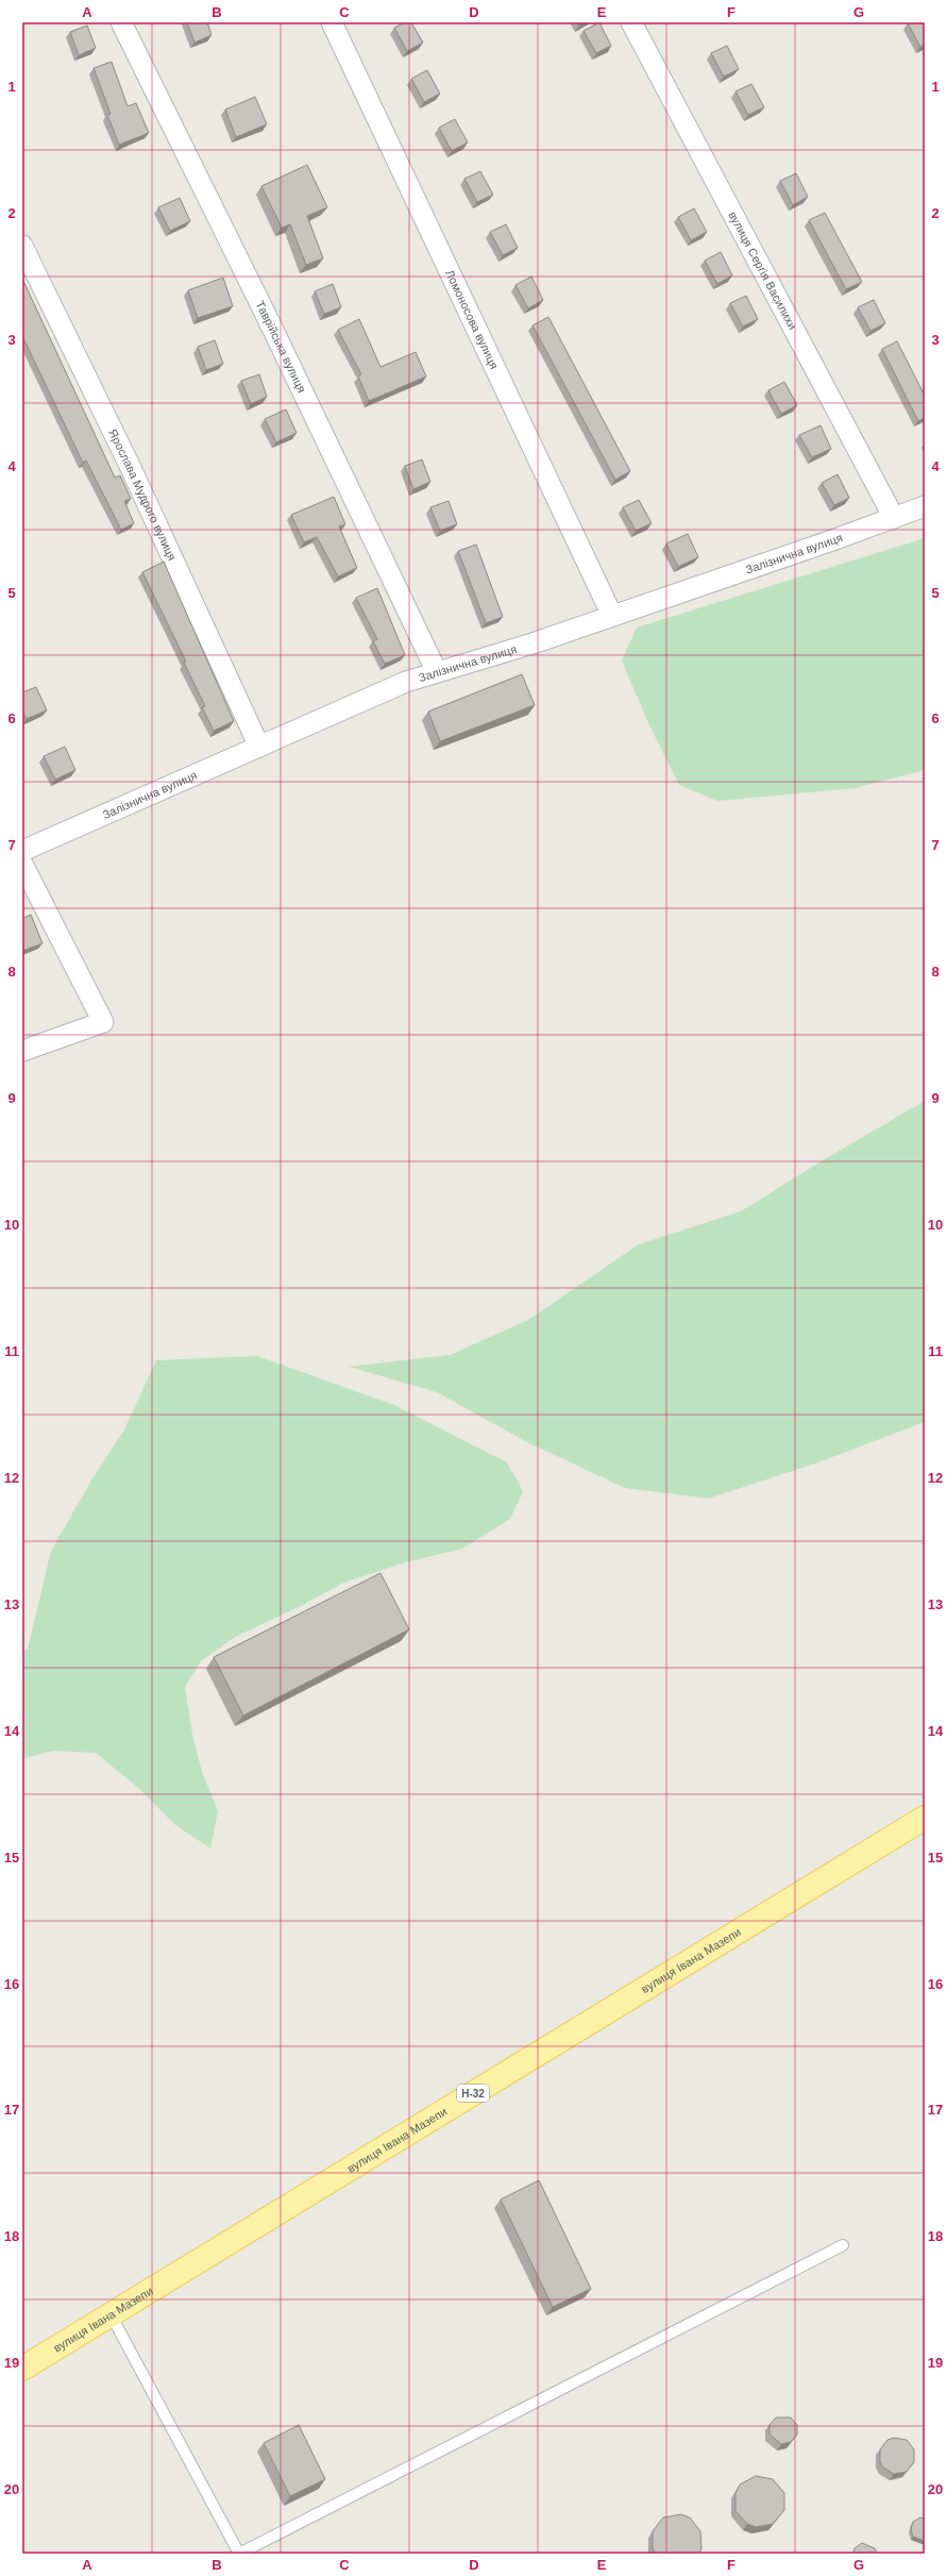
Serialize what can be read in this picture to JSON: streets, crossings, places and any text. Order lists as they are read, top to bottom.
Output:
{
  "streets": {
    "main road": ["вулиця Івана Мазепи", "Н-32"],
    "street": [
      "вулиця Сергія Василихи",
      "Ломоносова вулиця",
      "Таврійська вулиця",
      "Ярослава Мудрого вулиця",
      "Залізнична вулиця"
    ]
  },
  "crossings": [
    ["вулиця Сергія Василихи", "Залізнична вулиця"],
    ["Ломоносова вулиця", "Залізнична вулиця"],
    ["Таврійська вулиця", "Залізнична вулиця"],
    ["Ярослава Мудрого вулиця", "Залізнична вулиця"]
  ],
  "grid": {
    "columns": [
      "A",
      "B",
      "C",
      "D",
      "E",
      "F",
      "G"
    ],
    "rows": [
      "1",
      "2",
      "3",
      "4",
      "5",
      "6",
      "7",
      "8",
      "9",
      "10",
      "11",
      "12",
      "13",
      "14",
      "15",
      "16",
      "17",
      "18",
      "19",
      "20"
    ]
  }
}
